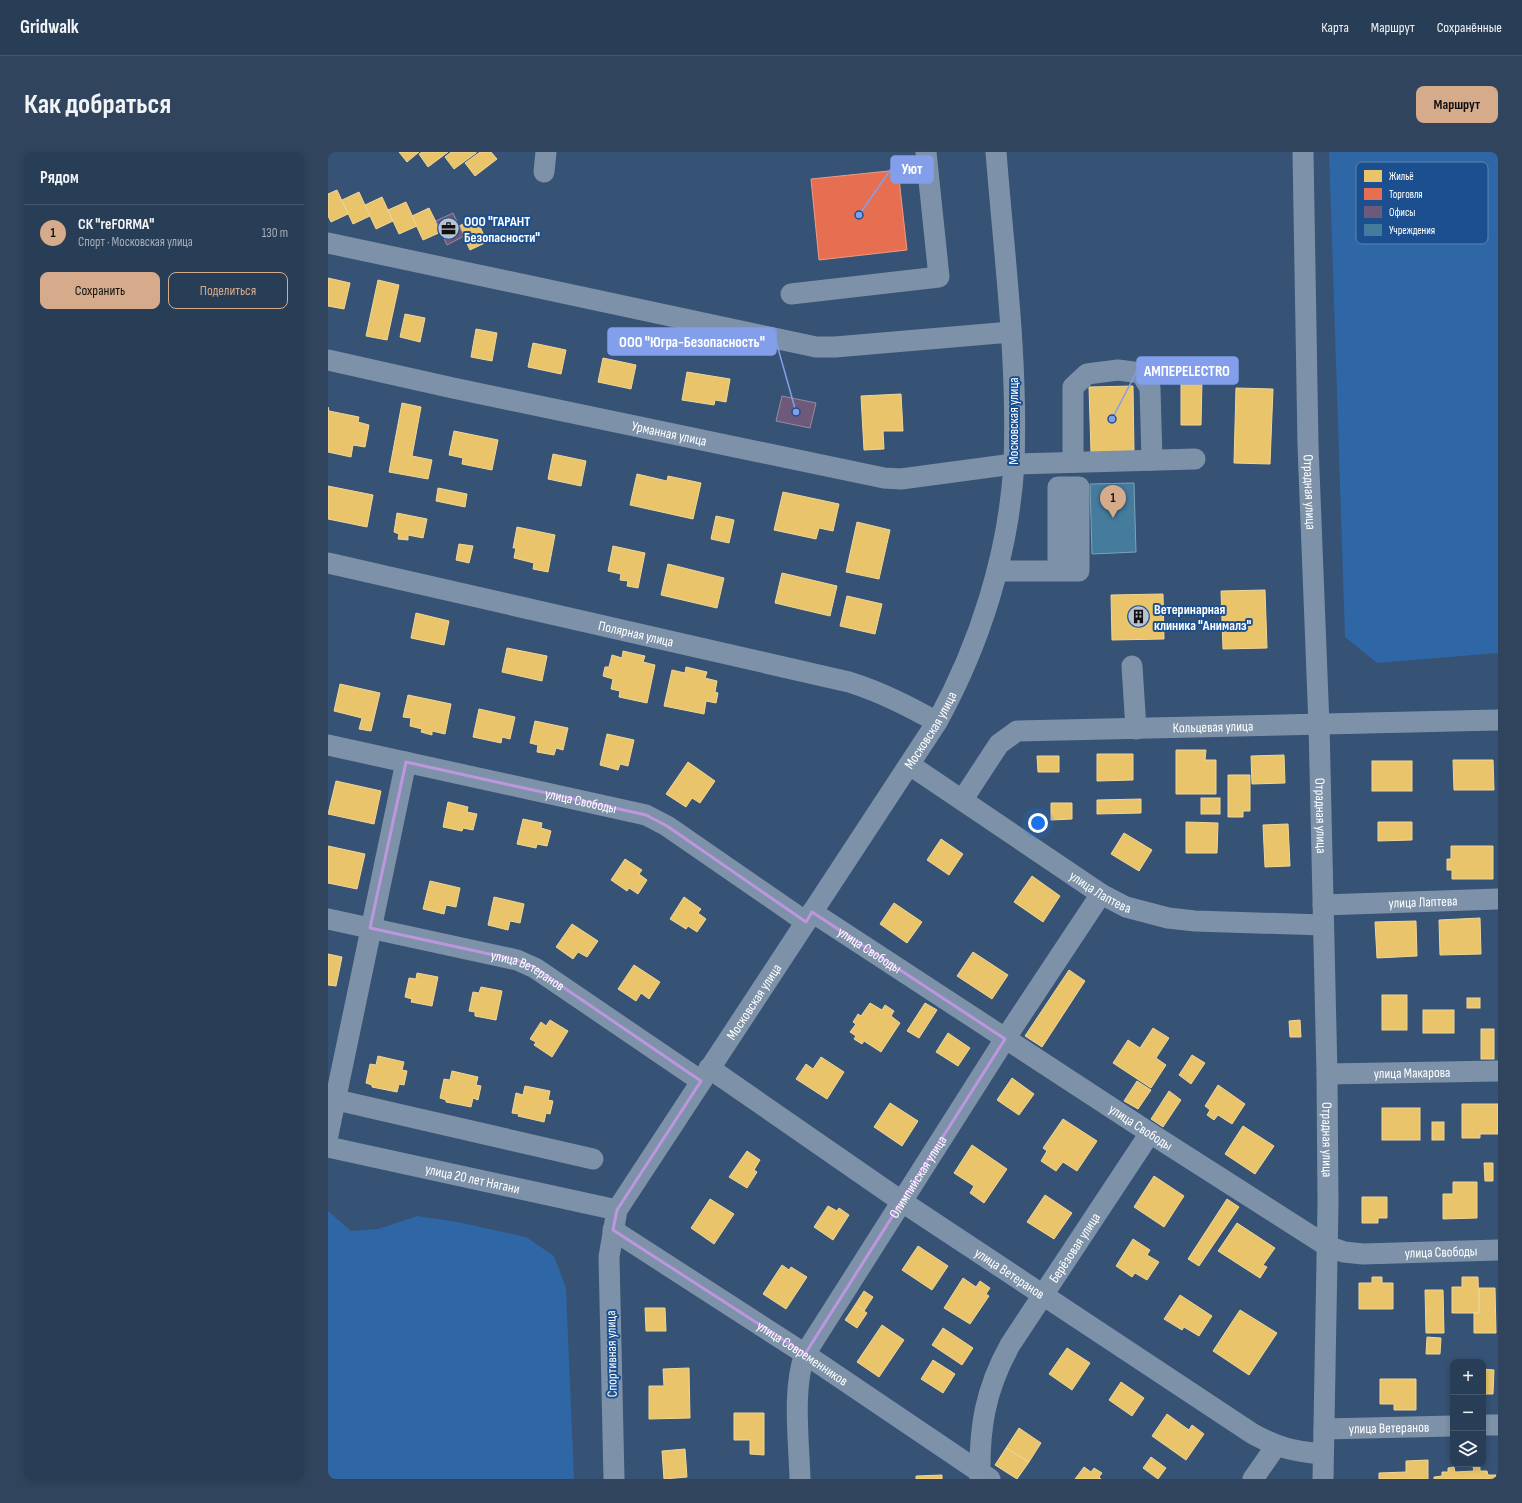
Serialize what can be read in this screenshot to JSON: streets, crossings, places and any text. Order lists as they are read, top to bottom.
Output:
{
  "streets": {
    "street": [
      "Московская улица",
      "Урманная улица",
      "Отрадная улица",
      "Полярная улица",
      "Кольцевая улица",
      "улица Свободы",
      "улица Лаптева",
      "улица Ветеранов",
      "улица Макарова",
      "Олимпийская улица",
      "улица 20 лет Нягани",
      "Берёзовая улица",
      "улица Современников",
      "Спортивная улица"
    ]
  },
  "crossings": [
    ["Московская улица", "Урманная улица"],
    ["Московская улица", "Полярная улица"],
    ["Московская улица", "улица Свободы"],
    ["Московская улица", "улица Лаптева"],
    ["Московская улица", "улица Ветеранов"],
    ["Московская улица", "улица 20 лет Нягани"],
    ["Московская улица", "улица Современников"],
    ["Московская улица", "Спортивная улица"],
    ["Отрадная улица", "Кольцевая улица"],
    ["Отрадная улица", "улица Свободы"],
    ["Отрадная улица", "улица Лаптева"],
    ["Отрадная улица", "улица Ветеранов"],
    ["Отрадная улица", "улица Макарова"],
    ["Кольцевая улица", "улица Лаптева"],
    ["улица Свободы", "Олимпийская улица"],
    ["улица Свободы", "Берёзовая улица"],
    ["улица Лаптева", "Олимпийская улица"],
    ["улица Ветеранов", "Олимпийская улица"],
    ["улица Ветеранов", "Берёзовая улица"],
    ["Олимпийская улица", "улица Современников"],
    ["улица 20 лет Нягани", "улица Современников"],
    ["улица 20 лет Нягани", "Спортивная улица"],
    ["Берёзовая улица", "улица Современников"],
    ["улица Современников", "Спортивная улица"]
  ],
  "places": {
    "other": ["Уют", "ООО \"Югра-Безопасность\"", "АМПЕРELECTRO"],
    "office": ["ООО \"ГАРАНТ Безопасности\""],
    "building": ["Ветеринарная клиника \"Анималз\""]
  },
  "legend": [
    "Жильё",
    "Торговля",
    "Офисы",
    "Учреждения"
  ],
  "page": {
    "header": "Gridwalk",
    "nav": ["Карта", "Маршрут", "Сохранённые"],
    "buttons": [
      "Маршрут",
      ["Сохранить", "Поделиться"]
    ],
    "title": "Как добраться",
    "heading": "Рядом",
    "list": [
      {
        "mark": "1",
        "name": "СК \"reFORMA\"",
        "note": "Спорт · Московская улица",
        "value": "130 m"
      }
    ],
    "pins": "1",
    "map_buttons": ["+", "−"]
  }
}
